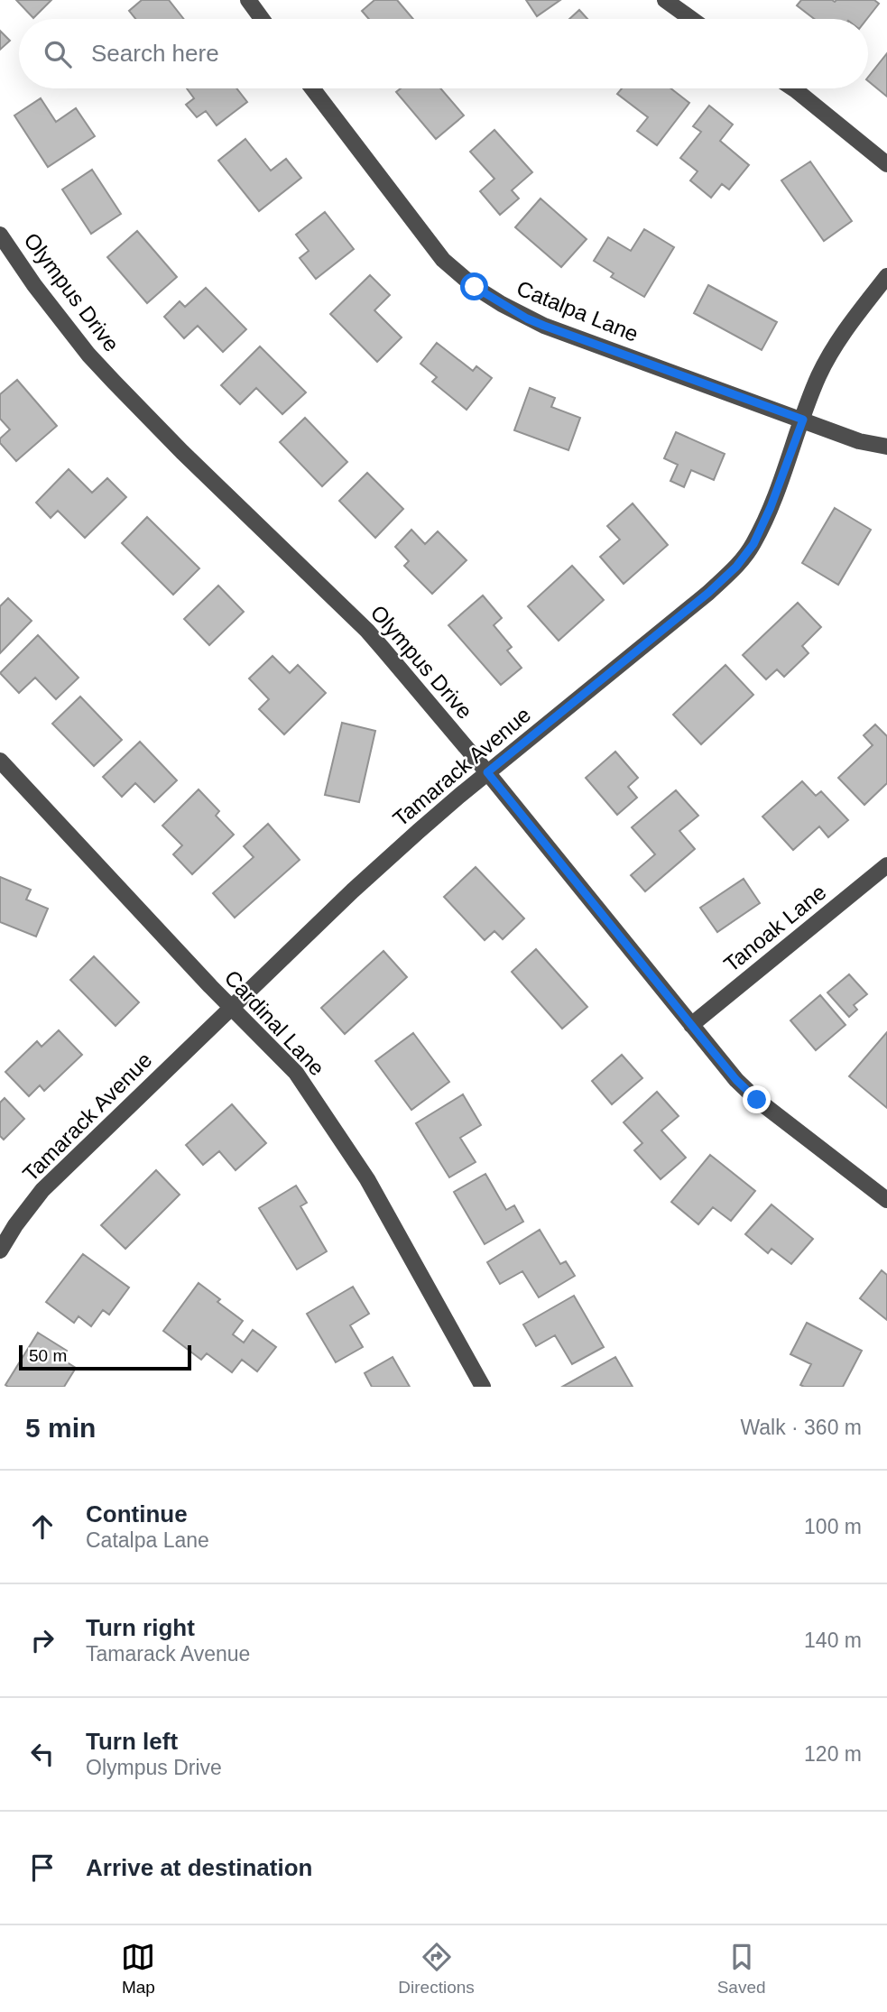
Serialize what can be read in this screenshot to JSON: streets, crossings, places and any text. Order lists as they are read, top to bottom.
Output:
{
  "streets": {
    "street": [
      "Olympus Drive",
      "Catalpa Lane",
      "Tamarack Avenue",
      "Tanoak Lane",
      "Cardinal Lane"
    ]
  },
  "crossings": [
    ["Olympus Drive", "Tamarack Avenue"],
    ["Olympus Drive", "Tanoak Lane"],
    ["Catalpa Lane", "Tamarack Avenue"],
    ["Tamarack Avenue", "Cardinal Lane"]
  ],
  "scale_bar": "50 m",
  "page": {
    "search": "Search here",
    "scale": "50 m",
    "heading": ["5 min", "Walk · 360 m"],
    "list": [
      ["Continue", "Catalpa Lane", "100 m"],
      ["Turn right", "Tamarack Avenue", "140 m"],
      ["Turn left", "Olympus Drive", "120 m"],
      "Arrive at destination"
    ],
    "nav": ["Map", "Directions", "Saved"]
  }
}
